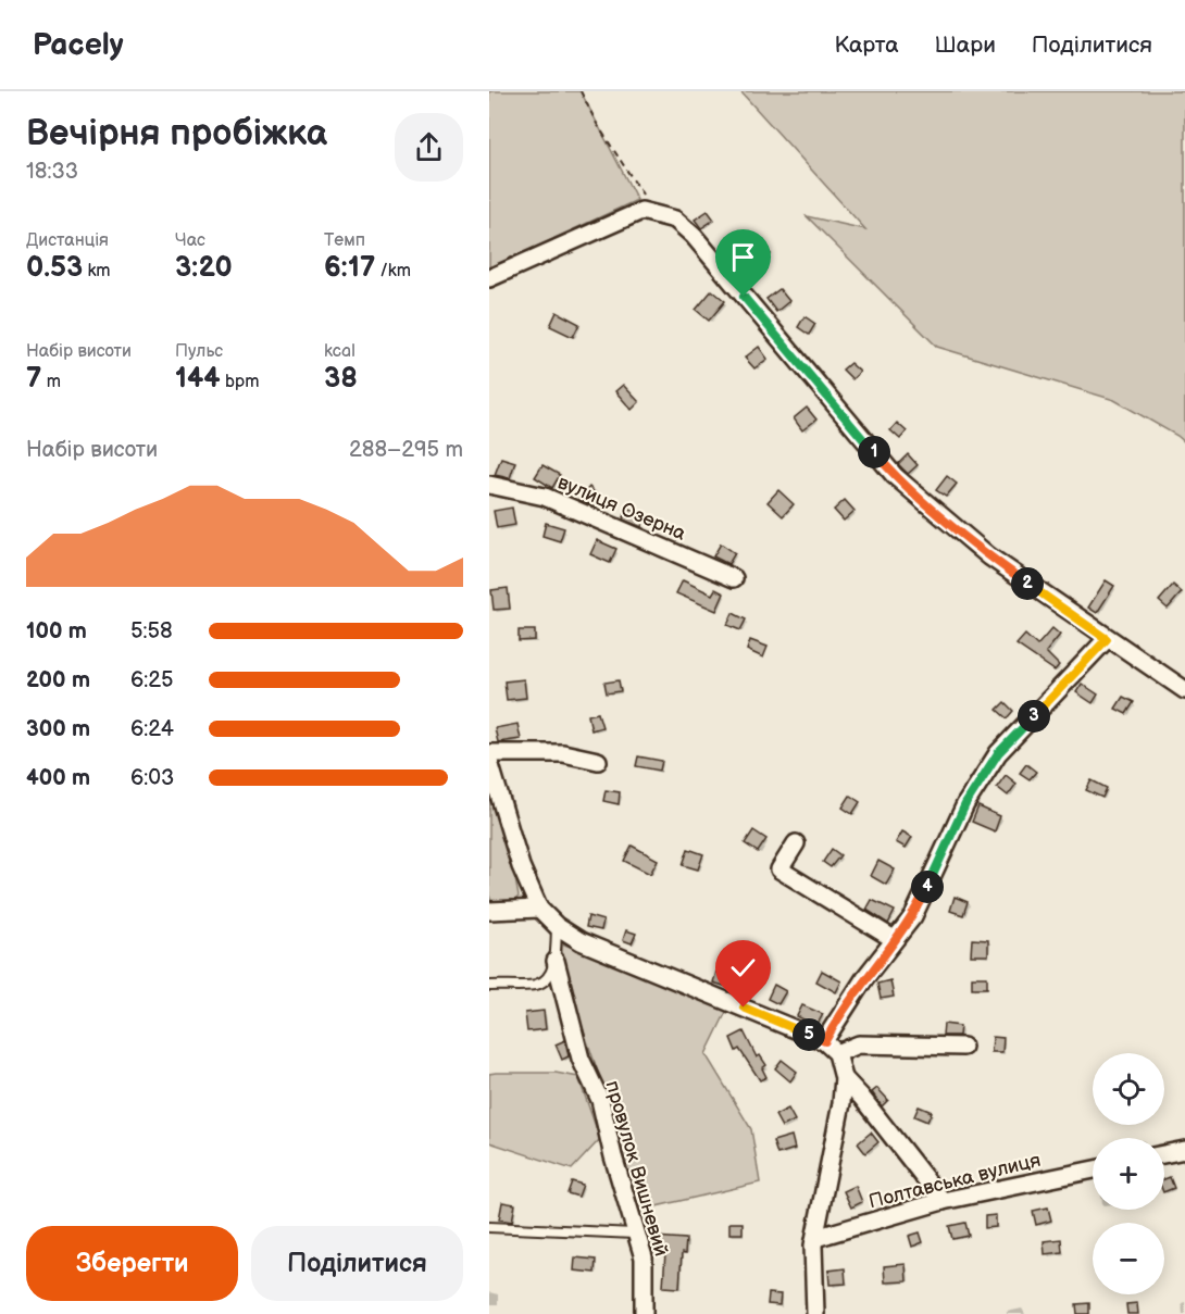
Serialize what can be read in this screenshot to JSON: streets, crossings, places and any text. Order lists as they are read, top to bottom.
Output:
{
  "streets": {
    "street": ["вулиця Озерна", "провулок Вишневий", "Полтавська вулиця"]
  },
  "page": {
    "header": "Pacely",
    "nav": ["Карта", "Шари", "Поділитися"],
    "heading": ["Вечірня пробіжка", "18:33"],
    "stats": [
      ["Дистанція", "0.53 km"],
      ["Час", "3:20"],
      ["Темп", "6:17 /km"],
      ["Набір висоти", "7 m"],
      ["Пульс", "144 bpm"],
      ["kcal", "38"]
    ],
    "chart": ["Набір висоти", "288–295 m"],
    "pins": [
      "1",
      "2",
      "3",
      "4",
      "5"
    ],
    "list": [
      {
        "name": "100 m",
        "note": "5:58"
      },
      {
        "name": "200 m",
        "note": "6:25"
      },
      {
        "name": "300 m",
        "note": "6:24"
      },
      {
        "name": "400 m",
        "note": "6:03"
      }
    ],
    "map_buttons": ["+", "−"],
    "buttons": ["Зберегти", "Поділитися"]
  }
}
